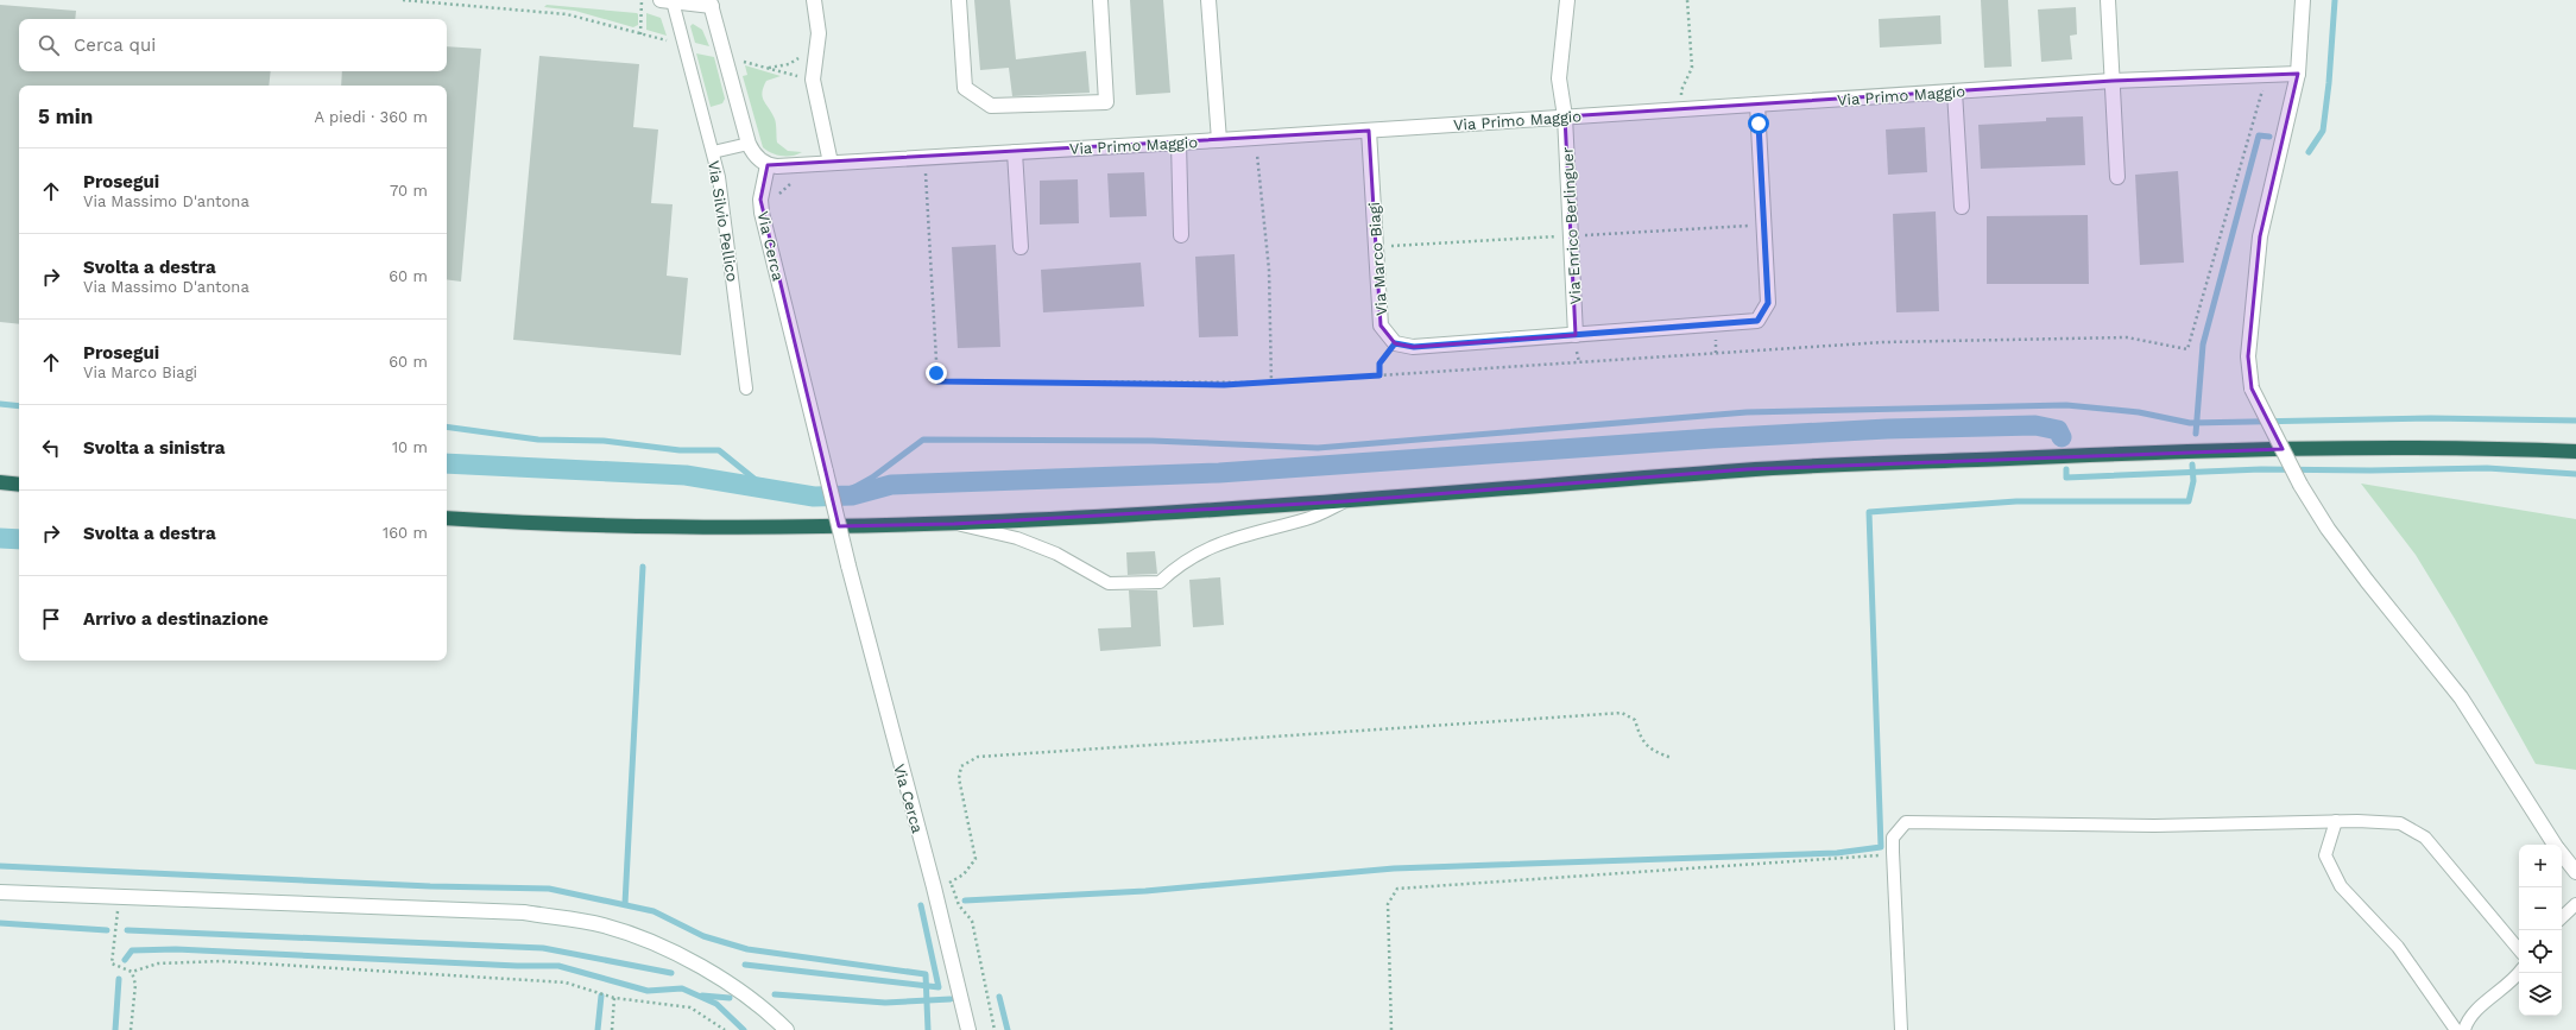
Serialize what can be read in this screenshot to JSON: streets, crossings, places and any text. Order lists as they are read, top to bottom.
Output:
{
  "streets": {
    "street": [
      "Via Primo Maggio",
      "Via Enrico Berlinguer",
      "Via Cerca",
      "Via Marco Biagi"
    ],
    "lane": ["Via Silvio Pellico"]
  },
  "crossings": [
    ["Via Primo Maggio", "Via Enrico Berlinguer"],
    ["Via Primo Maggio", "Via Cerca"],
    ["Via Primo Maggio", "Via Marco Biagi"]
  ],
  "page": {
    "search": "Cerca qui",
    "heading": ["5 min", "A piedi · 360 m"],
    "list": [
      ["Prosegui", "Via Massimo D'antona", "70 m"],
      ["Svolta a destra", "Via Massimo D'antona", "60 m"],
      ["Prosegui", "Via Marco Biagi", "60 m"],
      ["Svolta a sinistra", "10 m"],
      ["Svolta a destra", "160 m"],
      "Arrivo a destinazione"
    ],
    "map_buttons": ["+", "−"]
  }
}
